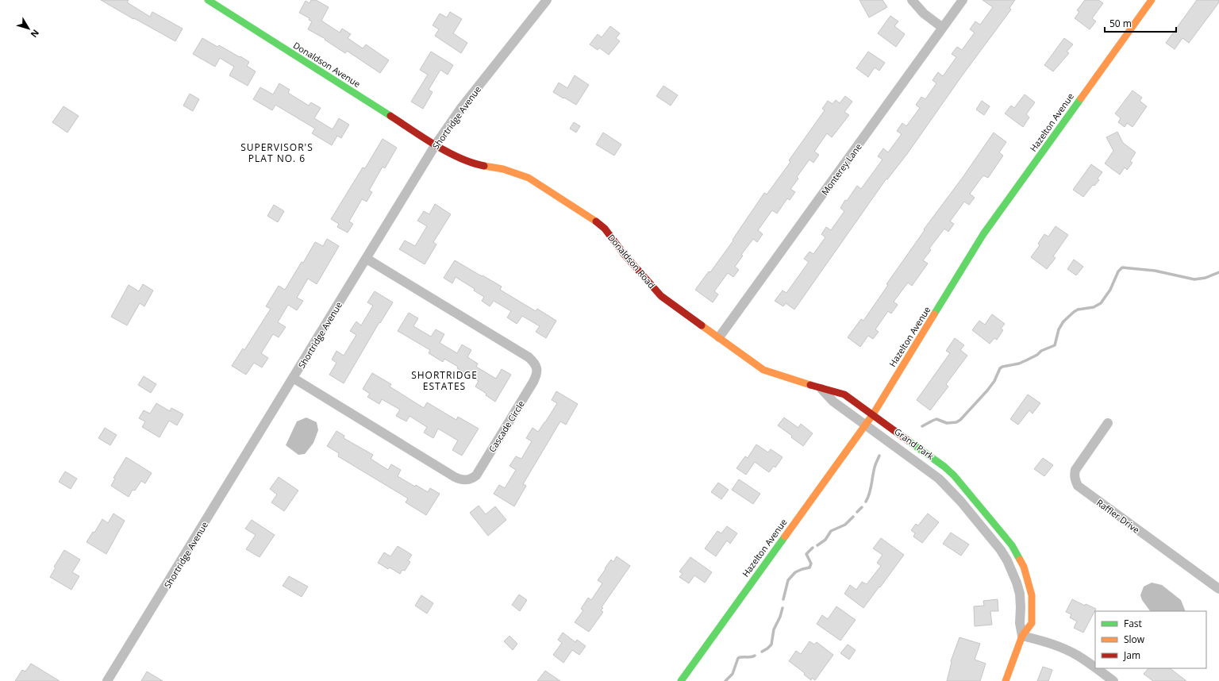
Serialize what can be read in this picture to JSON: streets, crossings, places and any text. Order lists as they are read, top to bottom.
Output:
{
  "streets": {
    "street": [
      "Donaldson Avenue",
      "Shortridge Avenue",
      "Hazelton Avenue",
      "Monterey Lane",
      "Donaldson Road",
      "Cascade Circle",
      "Grand Park",
      "Raffler Drive"
    ]
  },
  "crossings": [
    ["Donaldson Avenue", "Shortridge Avenue"],
    ["Donaldson Avenue", "Donaldson Road"],
    ["Shortridge Avenue", "Donaldson Road"],
    ["Shortridge Avenue", "Cascade Circle"],
    ["Hazelton Avenue", "Donaldson Road"],
    ["Hazelton Avenue", "Grand Park"],
    ["Monterey Lane", "Donaldson Road"],
    ["Donaldson Road", "Grand Park"]
  ],
  "districts": ["SUPERVISOR'S PLAT NO. 6", "SHORTRIDGE ESTATES"],
  "legend": ["Fast", "Slow", "Jam"],
  "scale_bar": "50 m",
  "north": "bottom right"
}
